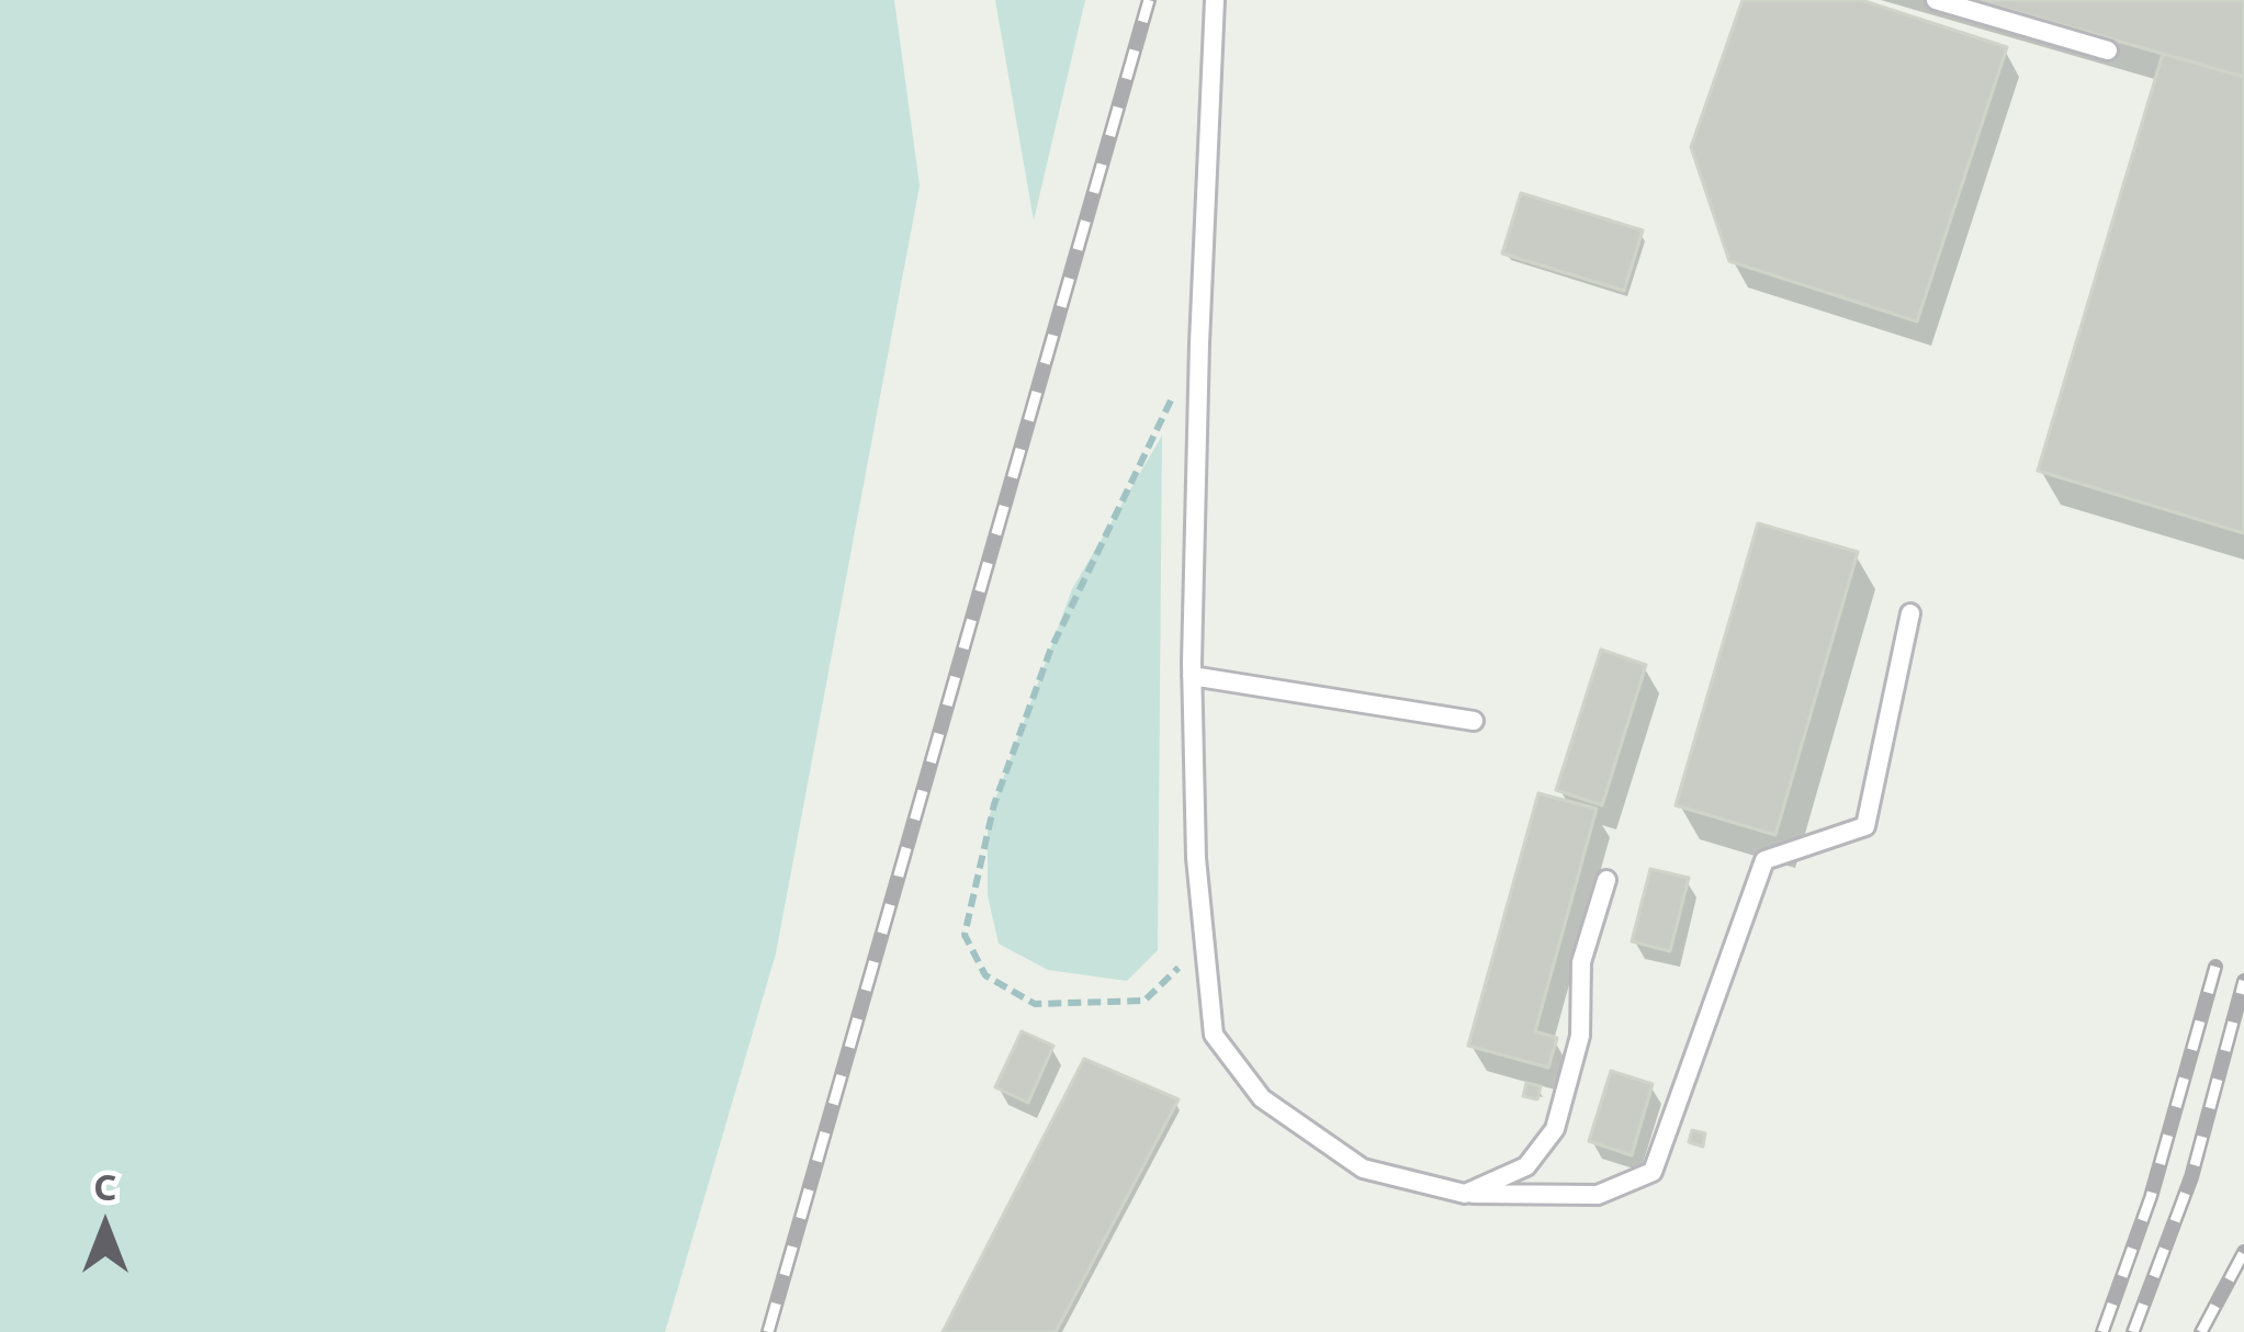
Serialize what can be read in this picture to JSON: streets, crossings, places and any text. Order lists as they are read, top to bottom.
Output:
{
  "north": "top"
}
